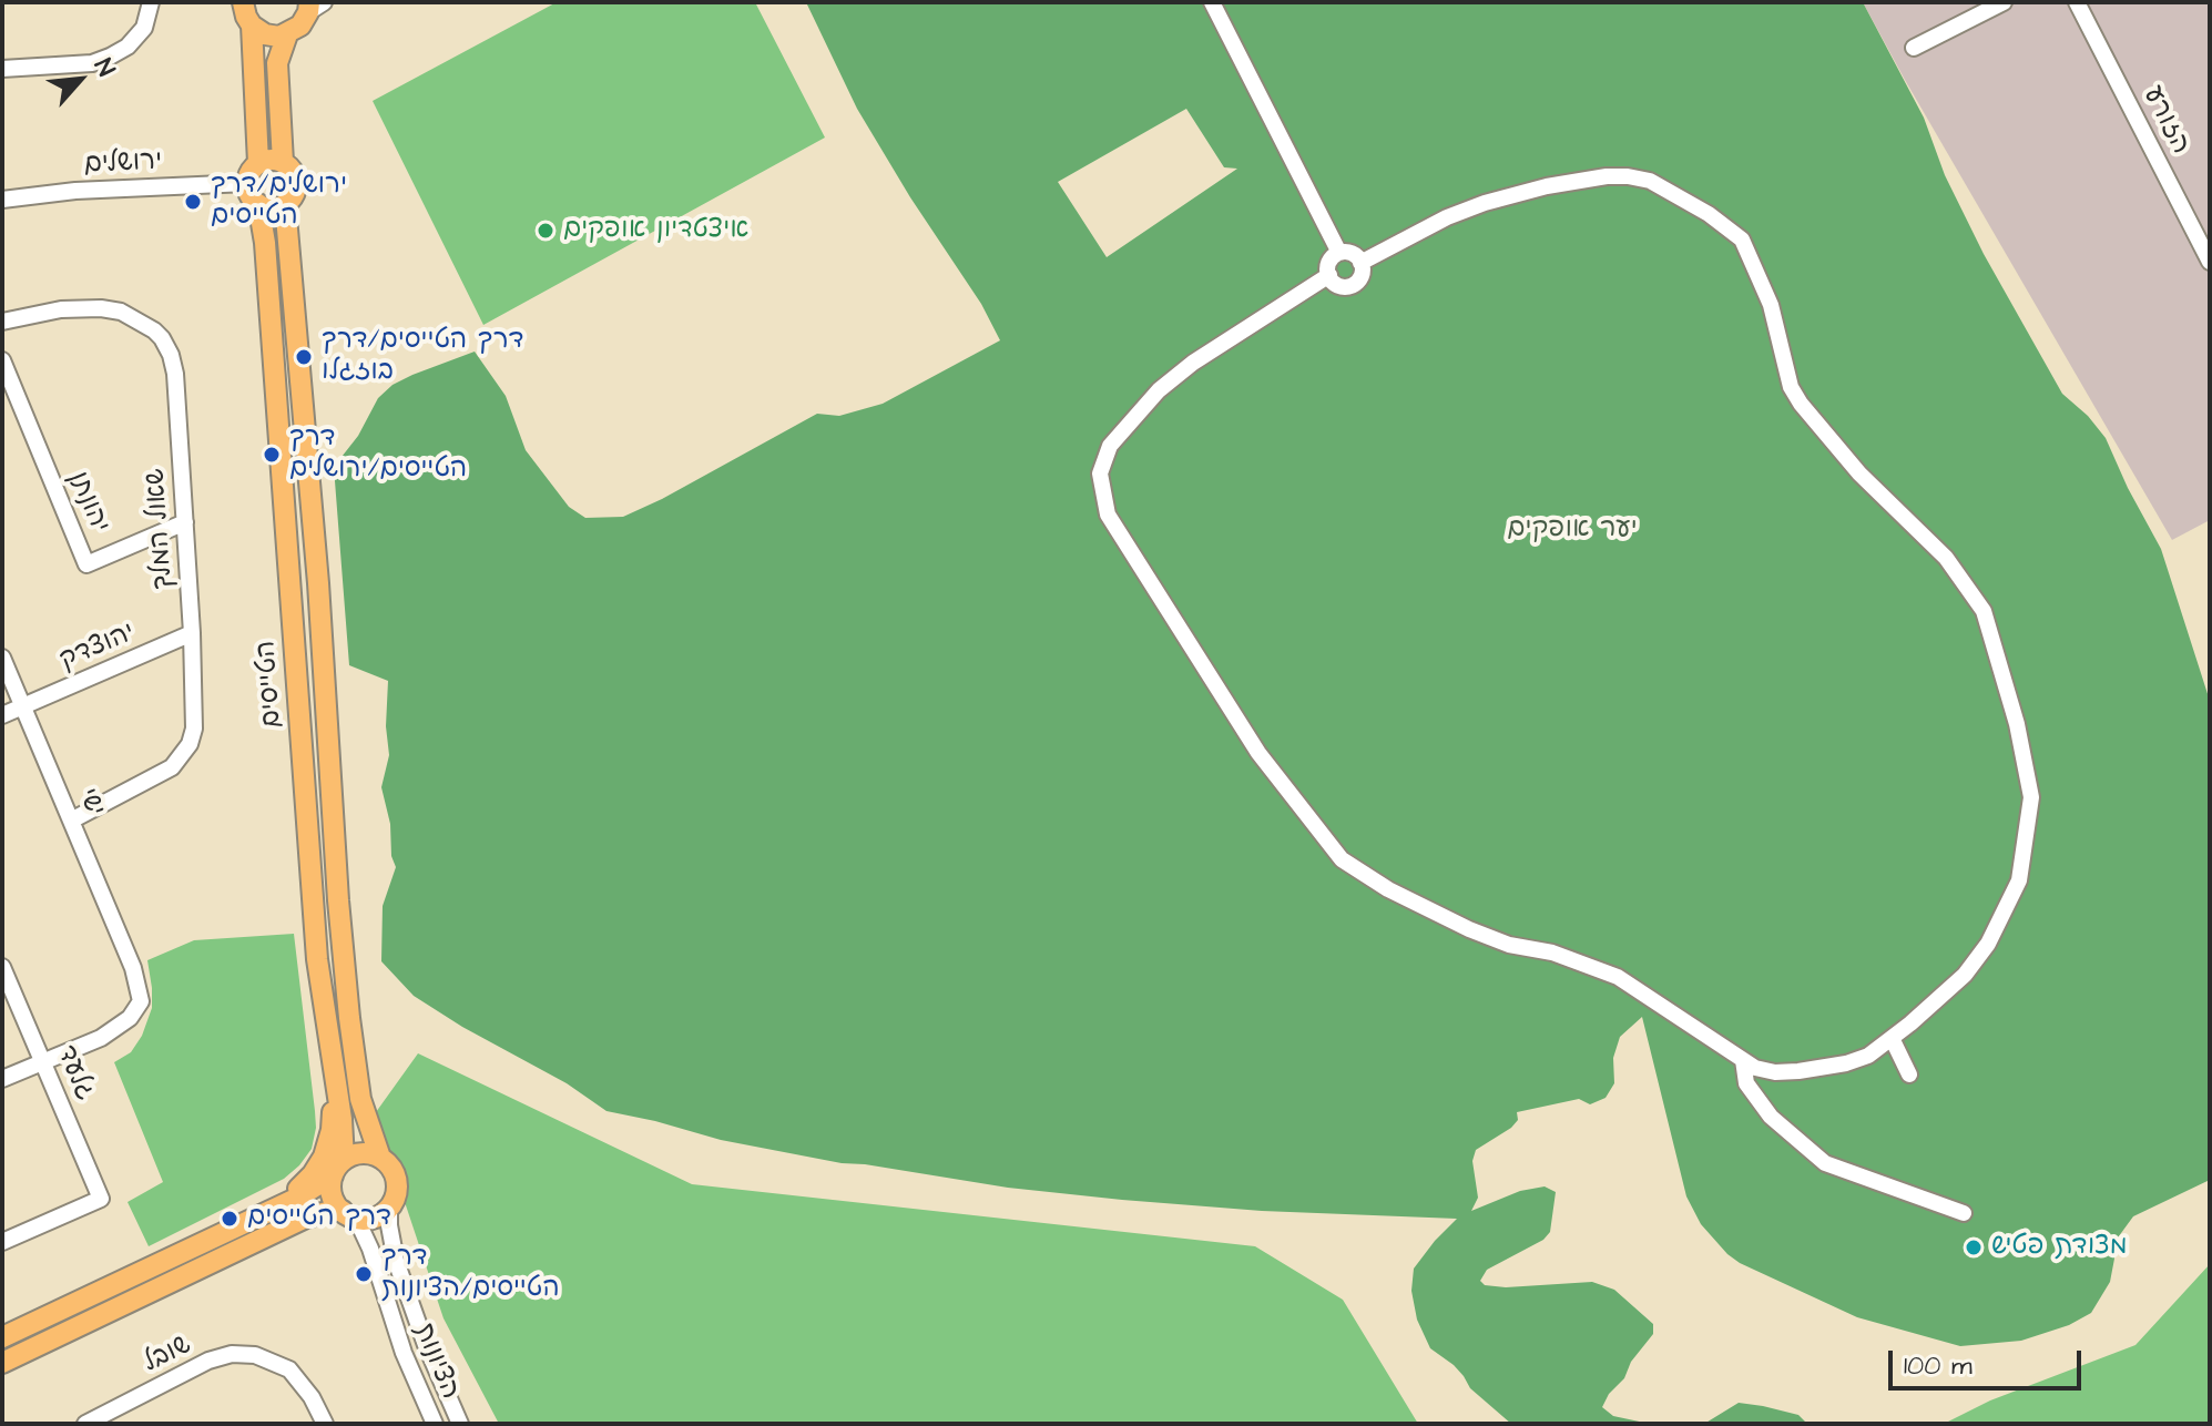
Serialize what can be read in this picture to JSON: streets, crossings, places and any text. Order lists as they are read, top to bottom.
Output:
{
  "streets": {
    "main road": ["הטייסים"],
    "street": [
      "הזורע",
      "ירושלים",
      "יהונתן",
      "שאול המלך",
      "יהוצדק",
      "ישי",
      "גלעד",
      "שובל",
      "הציונות"
    ]
  },
  "crossings": [
    ["ירושלים", "הטייסים"],
    ["יהונתן", "שאול המלך"],
    ["שאול המלך", "יהוצדק"],
    ["שאול המלך", "ישי"],
    ["יהוצדק", "ישי"],
    ["הטייסים", "הציונות"],
    ["ישי", "גלעד"]
  ],
  "parks": ["יער אופקים"],
  "places": [
    "ירושלים/דרך הטייסים",
    "איצטדיון אופקים",
    "דרך הטייסים/דרך בוזגלו",
    "דרך הטייסים/ירושלים",
    "דרך הטייסים",
    "מצודת פטיש",
    "דרך הטייסים/הציונות"
  ],
  "scale_bar": "100 m",
  "north": "top right"
}
